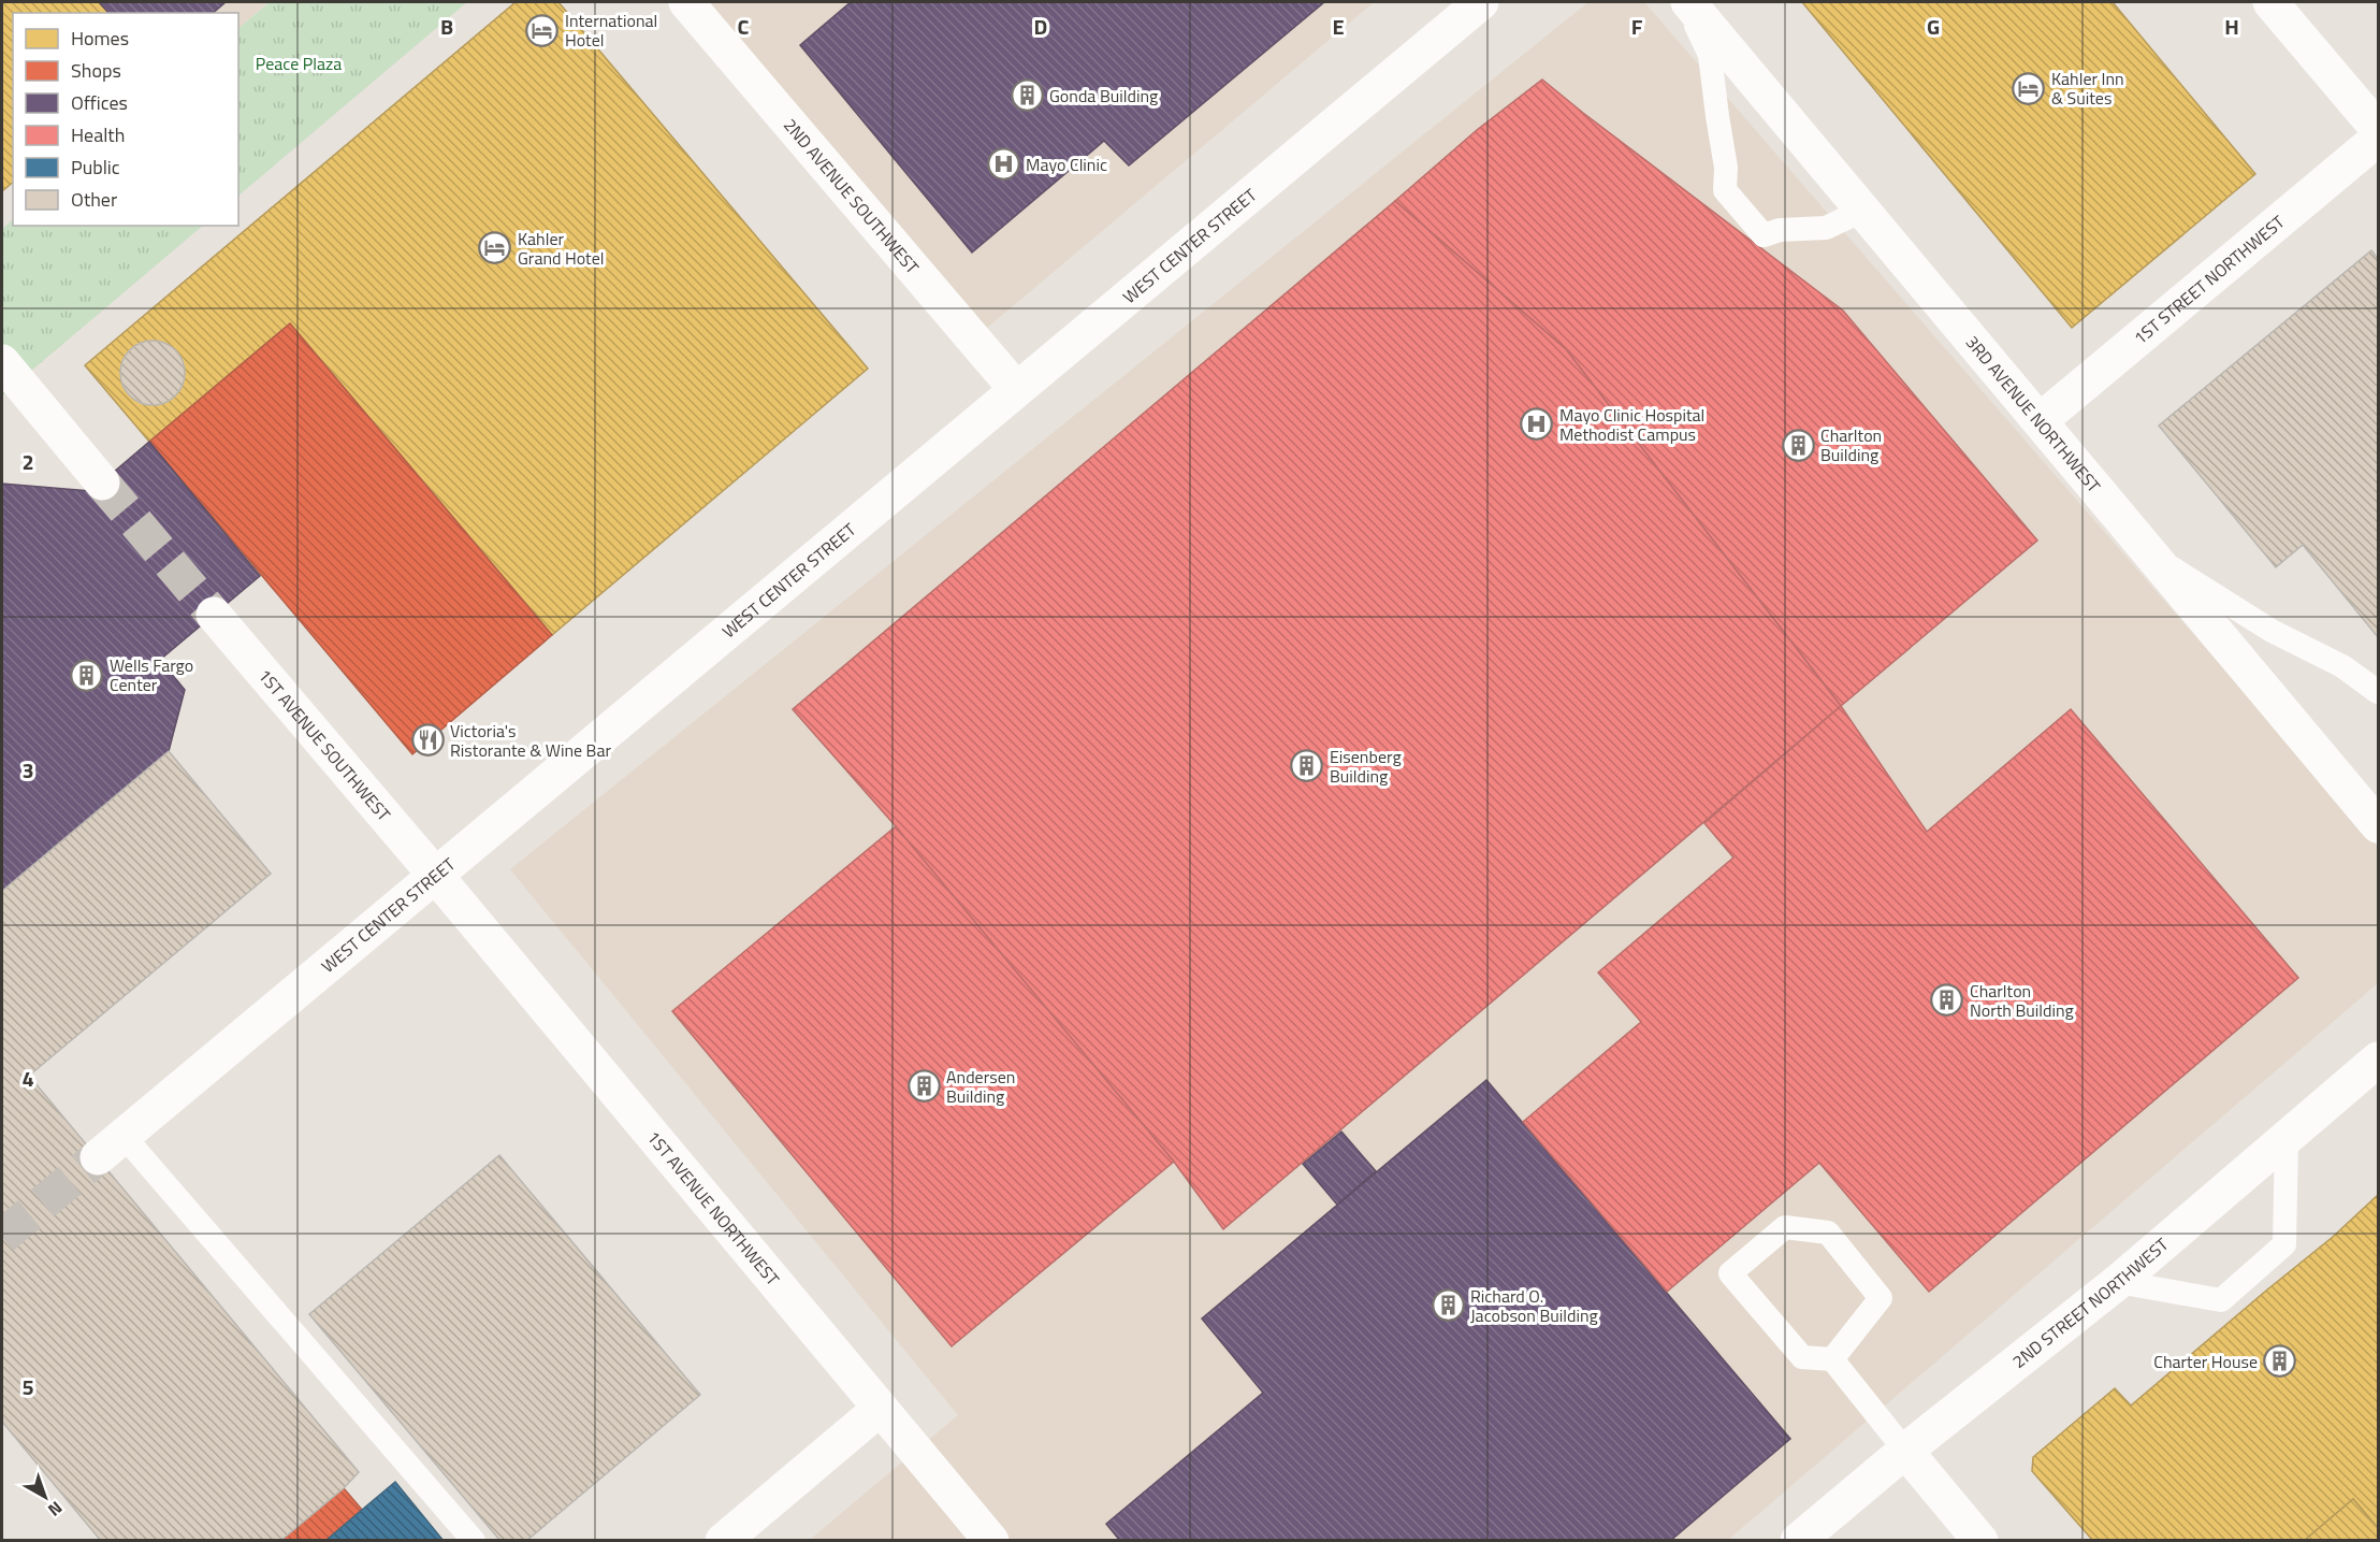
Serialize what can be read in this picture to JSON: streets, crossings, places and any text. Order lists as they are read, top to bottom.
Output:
{
  "streets": {
    "street": [
      "2ND AVENUE SOUTHWEST",
      "WEST CENTER STREET",
      "1ST STREET NORTHWEST",
      "3RD AVENUE NORTHWEST",
      "1ST AVENUE SOUTHWEST",
      "1ST AVENUE NORTHWEST",
      "2ND STREET NORTHWEST"
    ]
  },
  "crossings": [
    ["2ND AVENUE SOUTHWEST", "WEST CENTER STREET"],
    ["WEST CENTER STREET", "1ST AVENUE SOUTHWEST"],
    ["WEST CENTER STREET", "1ST AVENUE NORTHWEST"],
    ["1ST STREET NORTHWEST", "3RD AVENUE NORTHWEST"],
    ["1ST AVENUE SOUTHWEST", "1ST AVENUE NORTHWEST"]
  ],
  "parks": ["Peace Plaza"],
  "places": {
    "hotel": ["International Hotel", "Kahler Inn & Suites", "Kahler Grand Hotel"],
    "building": [
      "Gonda Building",
      "Charlton Building",
      "Wells Fargo Center",
      "Eisenberg Building",
      "Charlton North Building",
      "Andersen Building",
      "Richard O. Jacobson Building",
      "Charter House"
    ],
    "hospital": ["Mayo Clinic", "Mayo Clinic Hospital Methodist Campus"],
    "restaurant": ["Victoria's Ristorante & Wine Bar"]
  },
  "legend": [
    "Homes",
    "Shops",
    "Offices",
    "Health",
    "Public",
    "Other"
  ],
  "north": "bottom right",
  "grid": {
    "columns": [
      "B",
      "C",
      "D",
      "E",
      "F",
      "G",
      "H"
    ],
    "rows": [
      "2",
      "3",
      "4",
      "5"
    ]
  }
}
